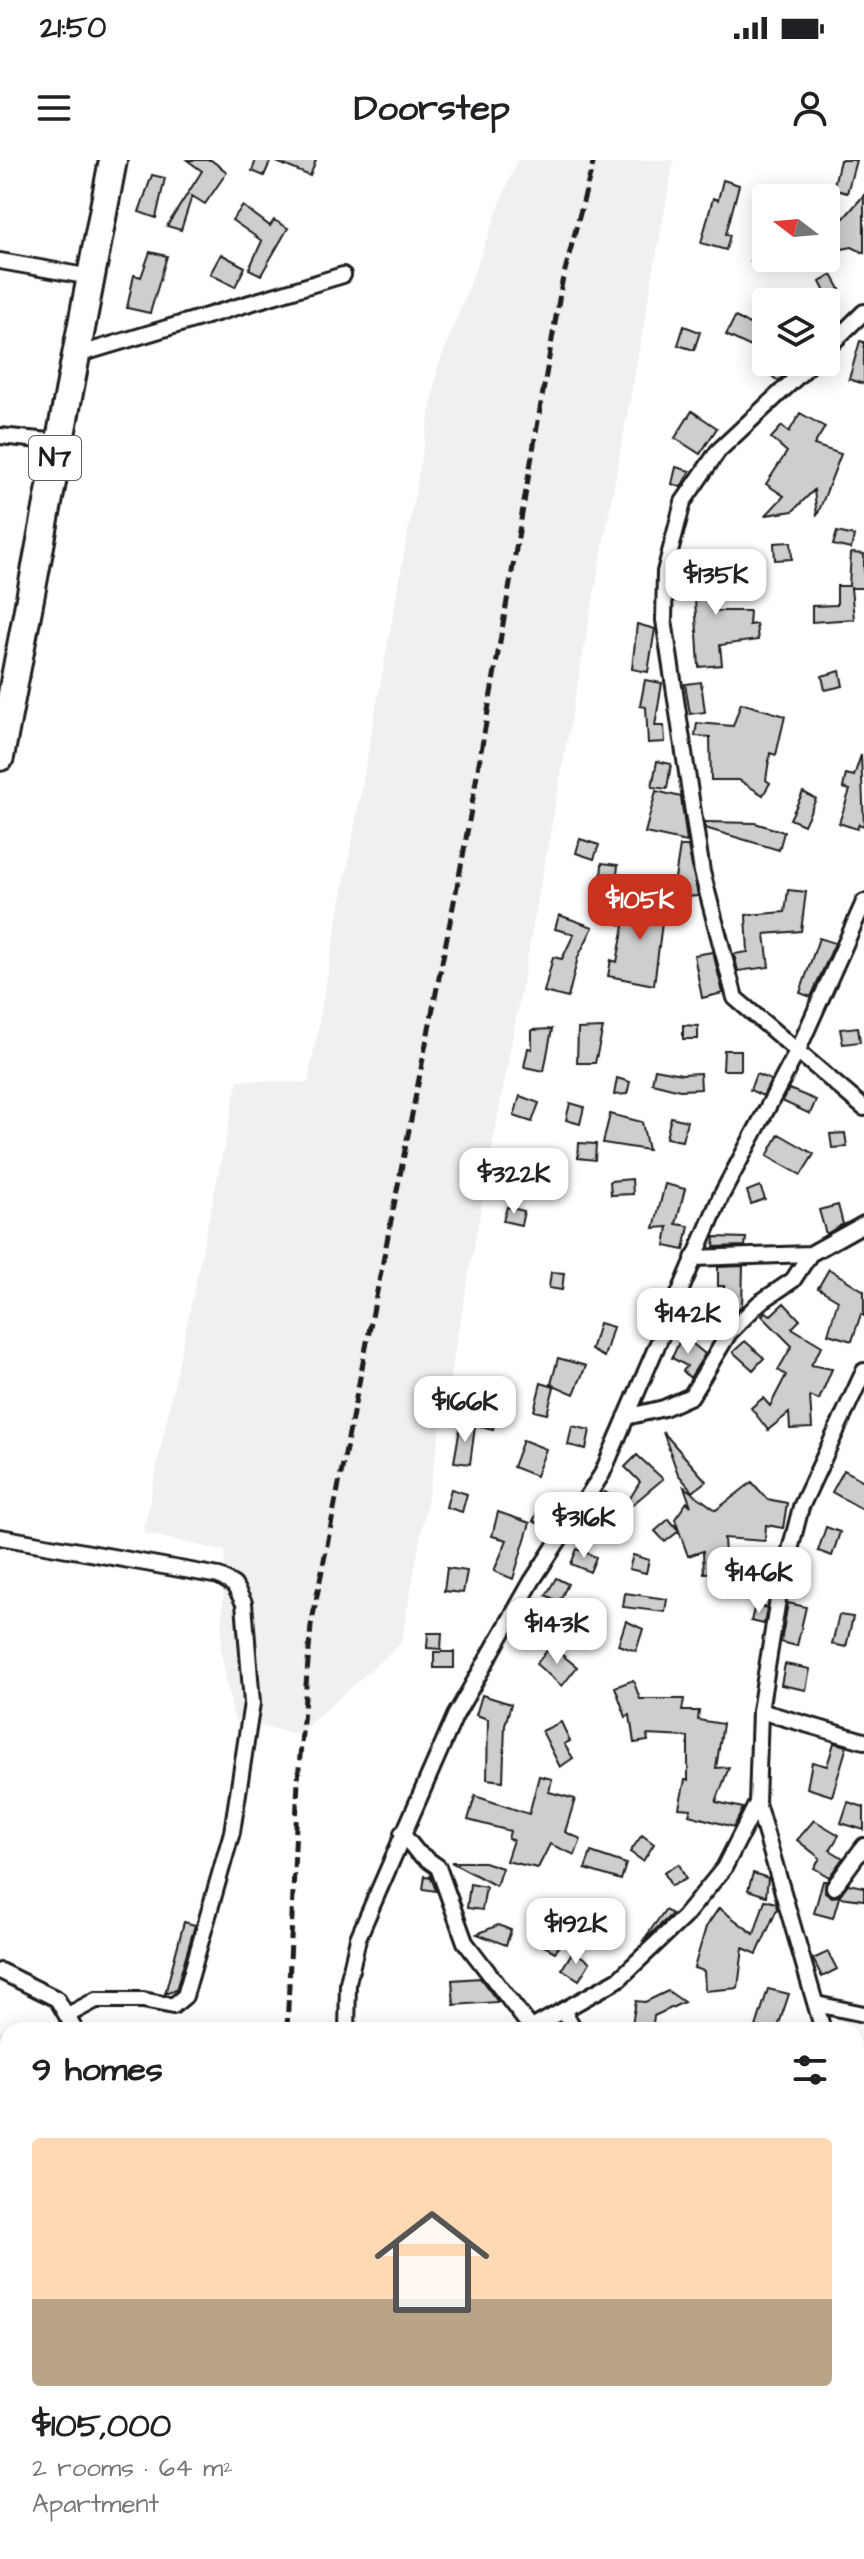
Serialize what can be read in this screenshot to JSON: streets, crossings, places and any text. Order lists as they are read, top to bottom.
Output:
{
  "streets": {
    "highway": ["N7"]
  },
  "north": "left",
  "page": {
    "status": "21:50",
    "header": "Doorstep",
    "price": [
      "$135K",
      "$105K",
      "$322K",
      "$142K",
      "$166K",
      "$316K",
      "$146K",
      "$143K",
      "$192K"
    ],
    "heading": "9 homes",
    "list": [
      {
        "name": "$105,000",
        "note": "2 rooms · 64 m² · Apartment"
      }
    ]
  }
}
